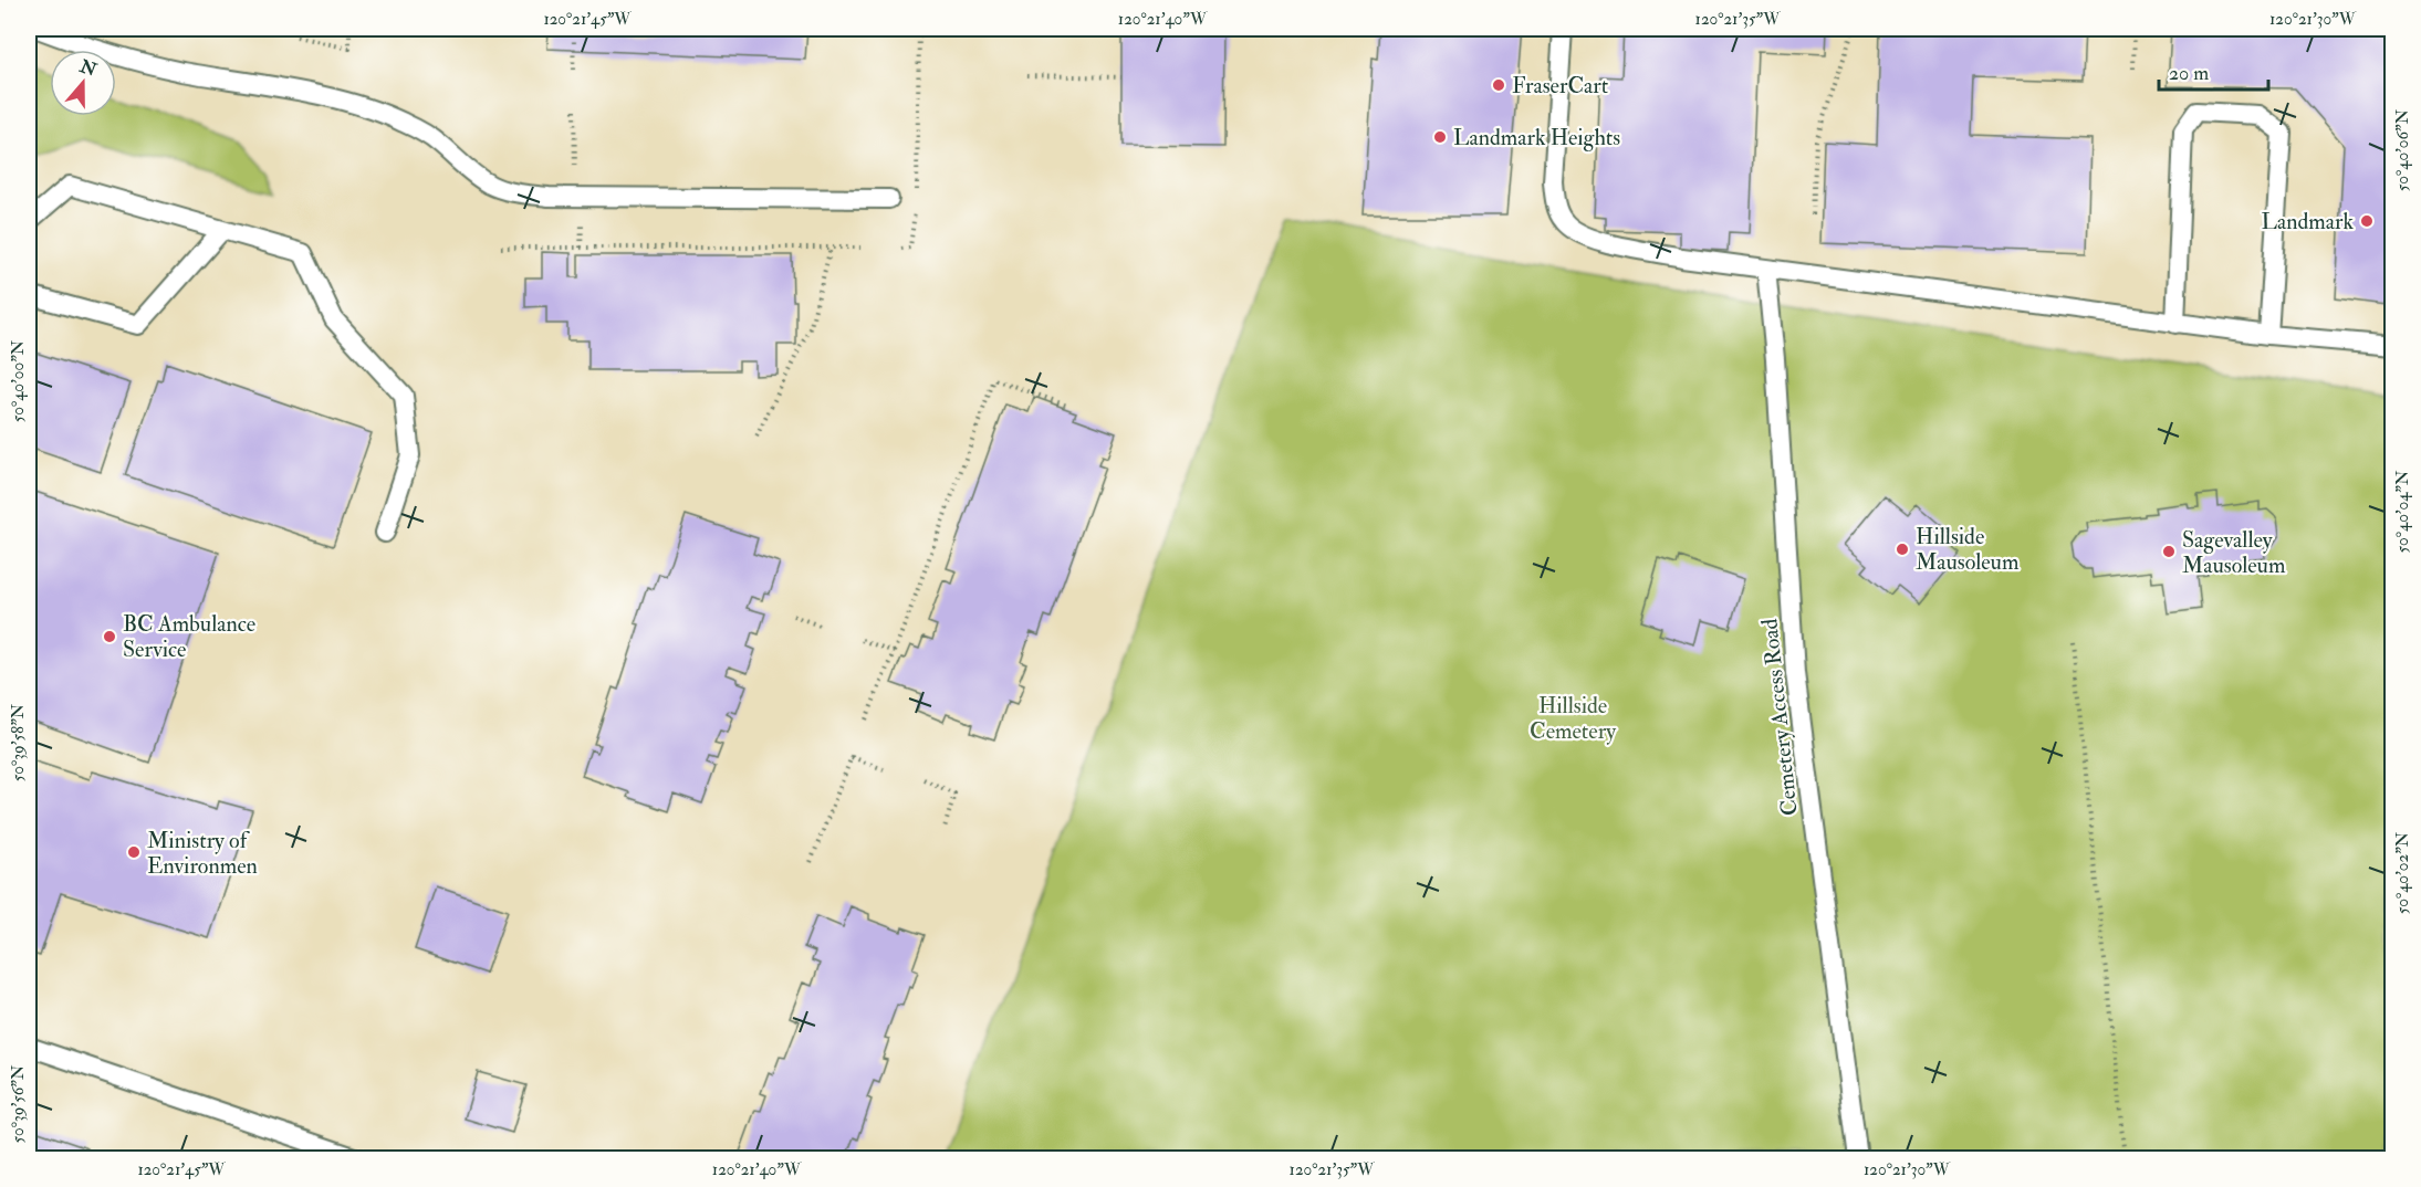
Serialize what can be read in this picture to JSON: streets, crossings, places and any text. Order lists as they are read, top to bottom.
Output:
{
  "streets": {
    "lane": ["Cemetery Access Road"]
  },
  "parks": ["Hillside Cemetery"],
  "places": [
    "FraserCart",
    "Landmark Heights",
    "Landmark",
    "Hillside Mausoleum",
    "Sagevalley Mausoleum",
    "BC Ambulance Service",
    "Ministry of Environmen"
  ],
  "scale_bar": "20 m",
  "north": "top",
  "coordinates": [
    "120°21'45\"W",
    "120°21'40\"W",
    "120°21'35\"W",
    "120°21'30\"W",
    "50°40'06\"N",
    "50°40'00\"N",
    "50°40'04\"N",
    "50°39'58\"N",
    "50°40'02\"N",
    "50°39'56\"N"
  ]
}
